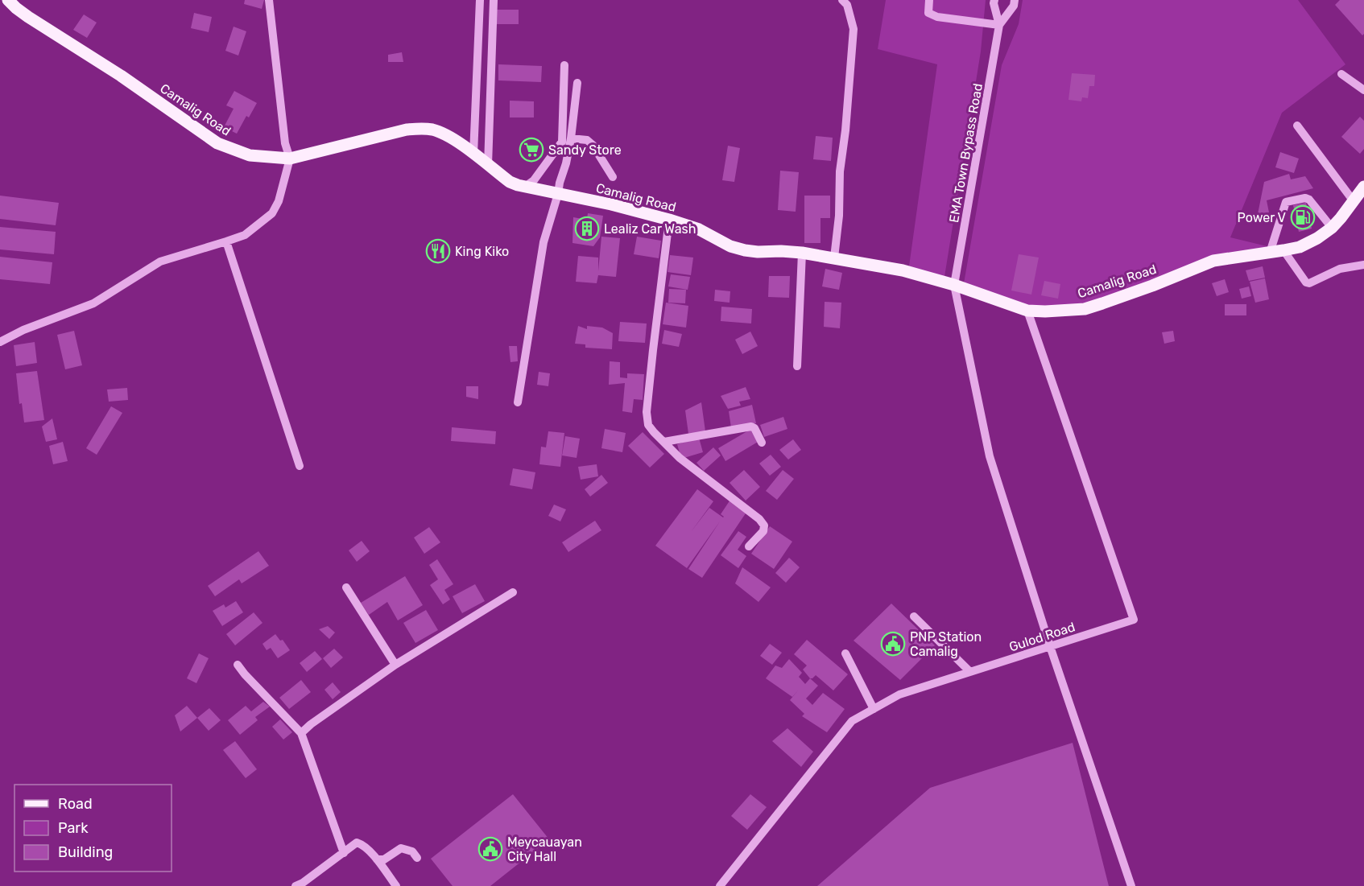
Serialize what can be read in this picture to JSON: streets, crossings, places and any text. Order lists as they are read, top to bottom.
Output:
{
  "streets": {
    "main road": ["Camalig Road"],
    "street": ["EMA Town Bypass Road", "Gulod Road"]
  },
  "crossings": [
    ["Camalig Road", "EMA Town Bypass Road"],
    ["Camalig Road", "Gulod Road"]
  ],
  "places": {
    "supermarket": ["Sandy Store"],
    "fuel station": ["Power V"],
    "building": ["Lealiz Car Wash"],
    "restaurant": ["King Kiko"],
    "public building": ["PNP Station Camalig", "Meycauayan City Hall"]
  },
  "legend": ["Road", "Park", "Building"]
}
